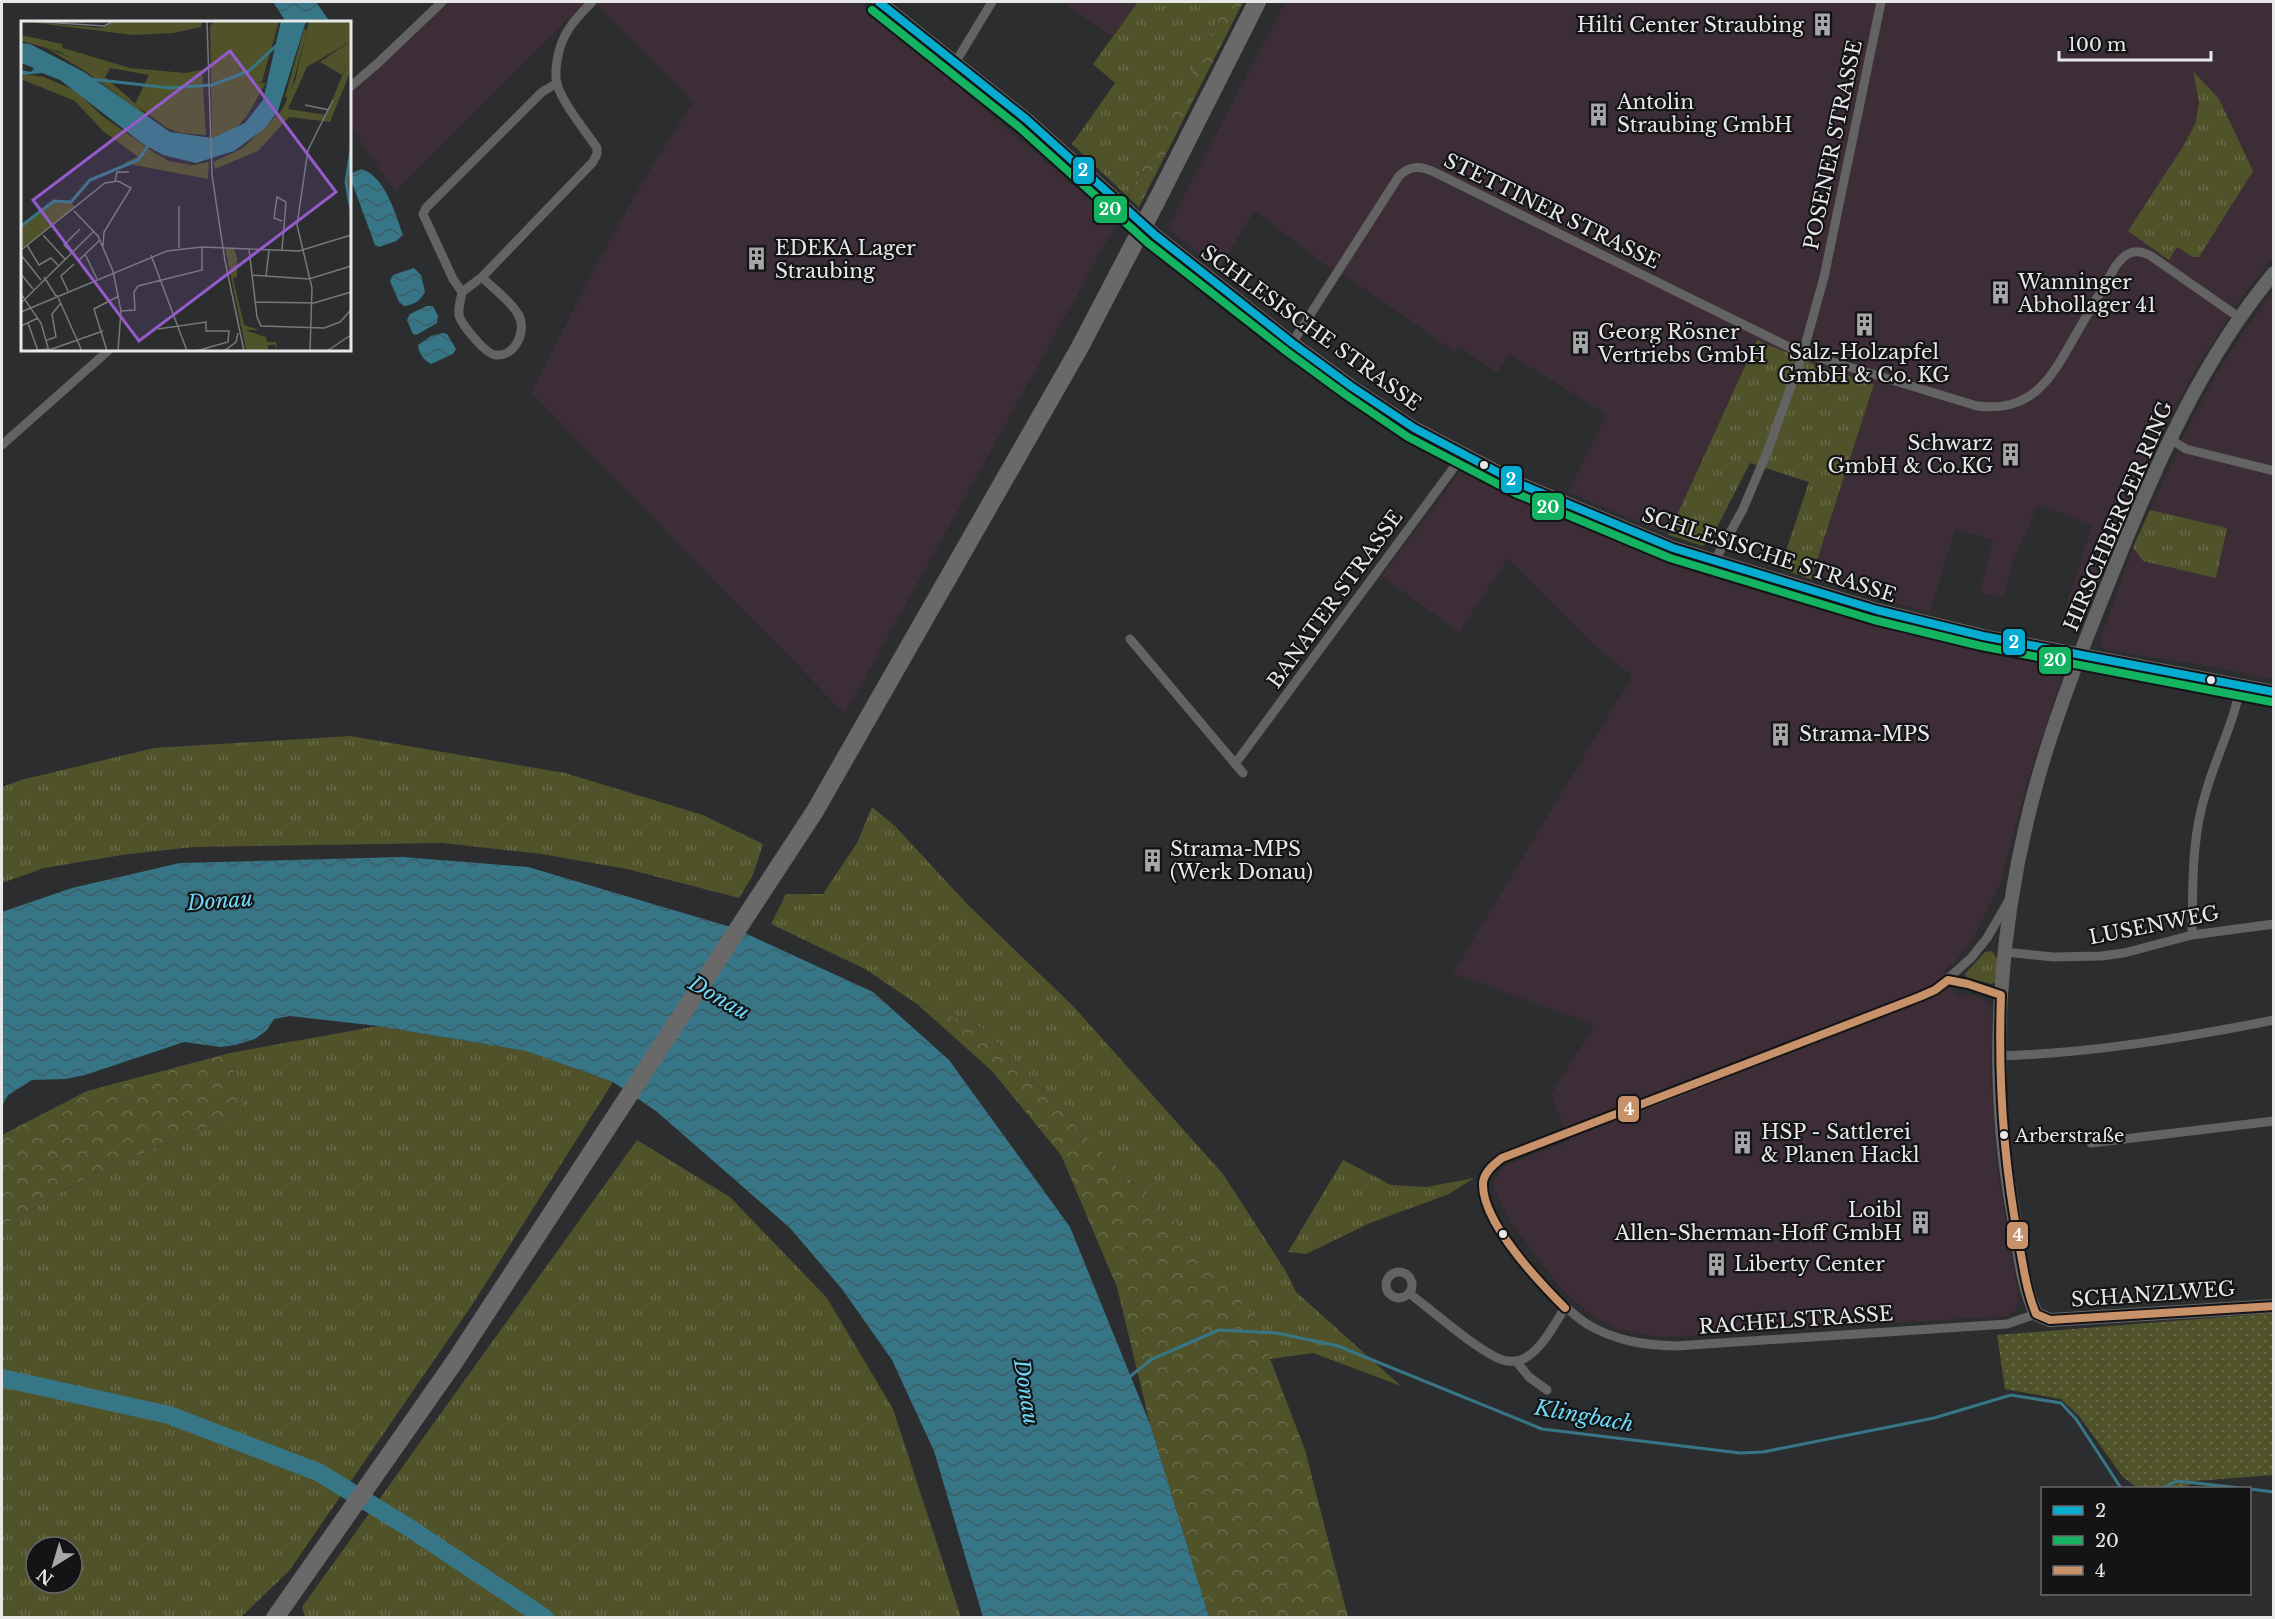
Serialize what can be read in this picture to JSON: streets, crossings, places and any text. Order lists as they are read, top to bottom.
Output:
{
  "streets": {
    "street": [
      "POSENER STRASSE",
      "STETTINER STRASSE",
      "SCHLESISCHE STRASSE",
      "HIRSCHBERGER RING",
      "BANATER STRASSE",
      "LUSENWEG",
      "SCHANZLWEG",
      "RACHELSTRASSE"
    ]
  },
  "crossings": [
    ["POSENER STRASSE", "STETTINER STRASSE"],
    ["POSENER STRASSE", "SCHLESISCHE STRASSE"],
    ["STETTINER STRASSE", "SCHLESISCHE STRASSE"],
    ["SCHLESISCHE STRASSE", "HIRSCHBERGER RING"],
    ["SCHLESISCHE STRASSE", "BANATER STRASSE"],
    ["SCHANZLWEG", "RACHELSTRASSE"]
  ],
  "water": ["Donau", "Klingbach"],
  "places": {
    "building": [
      "Hilti Center Straubing",
      "Antolin Straubing GmbH",
      "EDEKA Lager Straubing",
      "Wanninger Abhollager 41",
      "Salz-Holzapfel GmbH & Co. KG",
      "Georg Rösner Vertriebs GmbH",
      "Schwarz GmbH & Co.KG",
      "Strama-MPS",
      "Strama-MPS (Werk Donau)",
      "HSP - Sattlerei & Planen Hackl",
      "Loibl Allen-Sherman-Hoff GmbH",
      "Liberty Center"
    ],
    "other": ["Arberstraße"]
  },
  "lines": ["transit line 2", "transit line 20", "transit line 4"],
  "legend": ["2", "20", "4"],
  "scale_bar": "100 m",
  "north": "bottom left"
}
